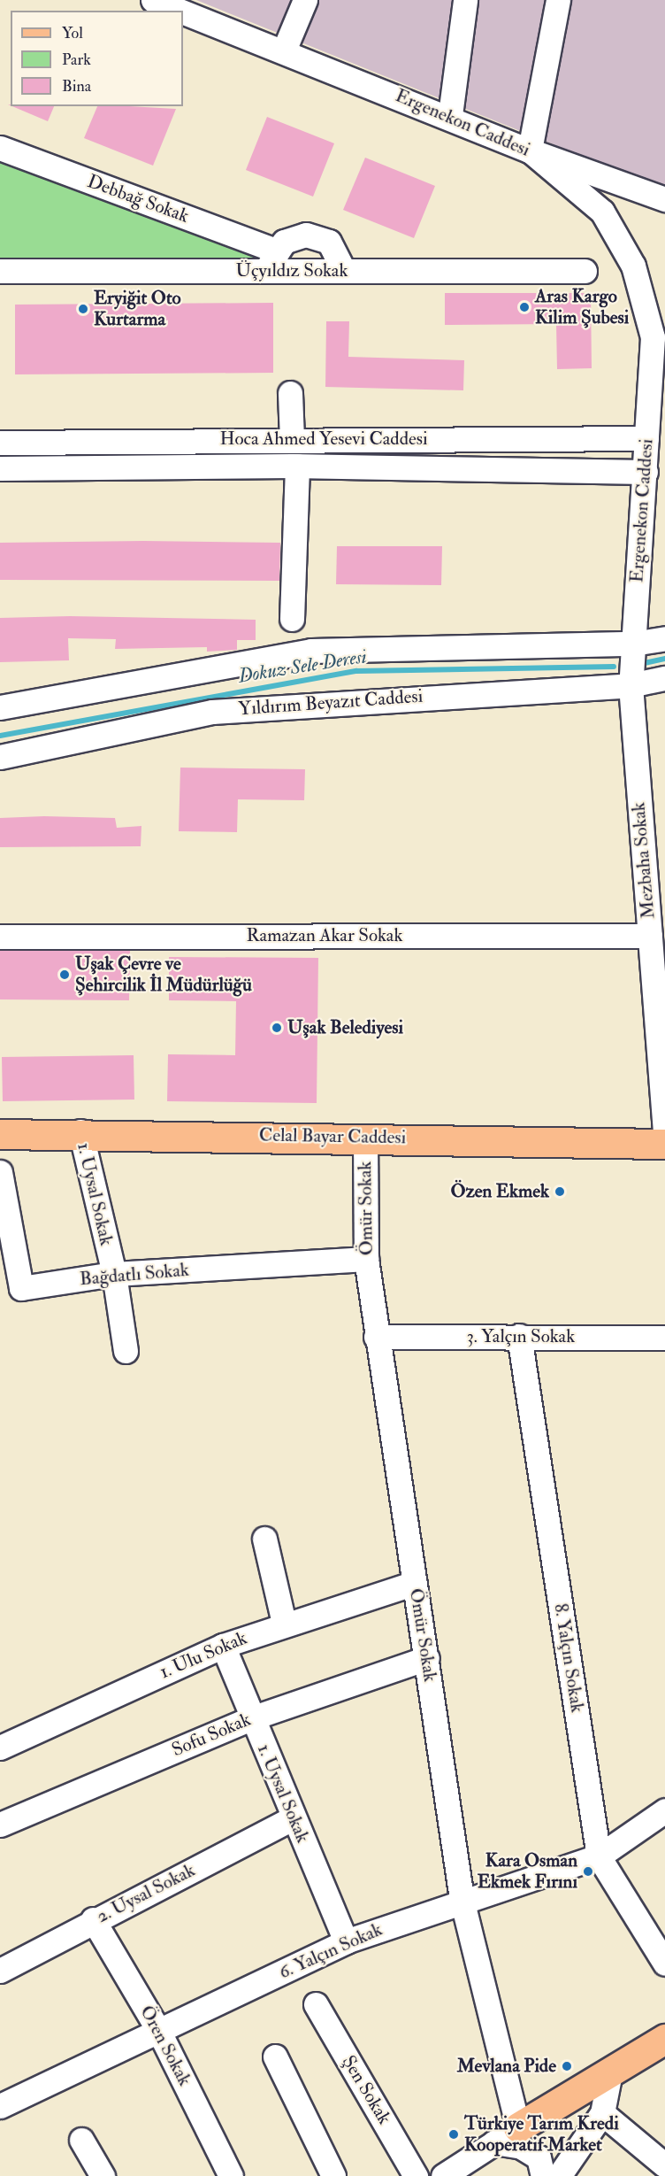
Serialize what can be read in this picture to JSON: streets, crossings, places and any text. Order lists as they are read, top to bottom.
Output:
{
  "streets": {
    "main road": ["Celal Bayar Caddesi"],
    "street": [
      "Ergenekon Caddesi",
      "Debbağ Sokak",
      "Üçyıldız Sokak",
      "Hoca Ahmed Yesevi Caddesi",
      "Yıldırım Beyazıt Caddesi",
      "Mezbaha Sokak",
      "Ramazan Akar Sokak",
      "1. Uysal Sokak",
      "Ömür Sokak",
      "Bağdatlı Sokak",
      "3. Yalçın Sokak",
      "1. Ulu Sokak",
      "8. Yalçın Sokak",
      "Sofu Sokak",
      "2. Uysal Sokak",
      "6. Yalçın Sokak",
      "Ören Sokak",
      "Şen Sokak"
    ]
  },
  "crossings": [
    ["Ergenekon Caddesi", "Hoca Ahmed Yesevi Caddesi"],
    ["Ergenekon Caddesi", "Yıldırım Beyazıt Caddesi"],
    ["Ergenekon Caddesi", "Mezbaha Sokak"],
    ["Debbağ Sokak", "Üçyıldız Sokak"],
    ["Yıldırım Beyazıt Caddesi", "Mezbaha Sokak"],
    ["Mezbaha Sokak", "Ramazan Akar Sokak"],
    ["Celal Bayar Caddesi", "1. Uysal Sokak"],
    ["Celal Bayar Caddesi", "Ömür Sokak"],
    ["1. Uysal Sokak", "Bağdatlı Sokak"],
    ["1. Uysal Sokak", "1. Ulu Sokak"],
    ["1. Uysal Sokak", "Sofu Sokak"],
    ["1. Uysal Sokak", "2. Uysal Sokak"],
    ["1. Uysal Sokak", "6. Yalçın Sokak"],
    ["Ömür Sokak", "Bağdatlı Sokak"],
    ["Ömür Sokak", "3. Yalçın Sokak"],
    ["Ömür Sokak", "1. Ulu Sokak"],
    ["Ömür Sokak", "Sofu Sokak"],
    ["Ömür Sokak", "6. Yalçın Sokak"],
    ["3. Yalçın Sokak", "8. Yalçın Sokak"],
    ["8. Yalçın Sokak", "6. Yalçın Sokak"],
    ["2. Uysal Sokak", "Ören Sokak"],
    ["6. Yalçın Sokak", "Ören Sokak"]
  ],
  "water": ["Dokuz Sele Deresi"],
  "places": [
    "Aras Kargo Kilim Şubesi",
    "Eryiğit Oto Kurtarma",
    "Uşak Çevre ve Şehircilik İl Müdürlüğü",
    "Uşak Belediyesi",
    "Özen Ekmek",
    "Kara Osman Ekmek Fırını",
    "Mevlana Pide",
    "Türkiye Tarım Kredi Kooperatif Market"
  ],
  "legend": ["Yol", "Park", "Bina"]
}
